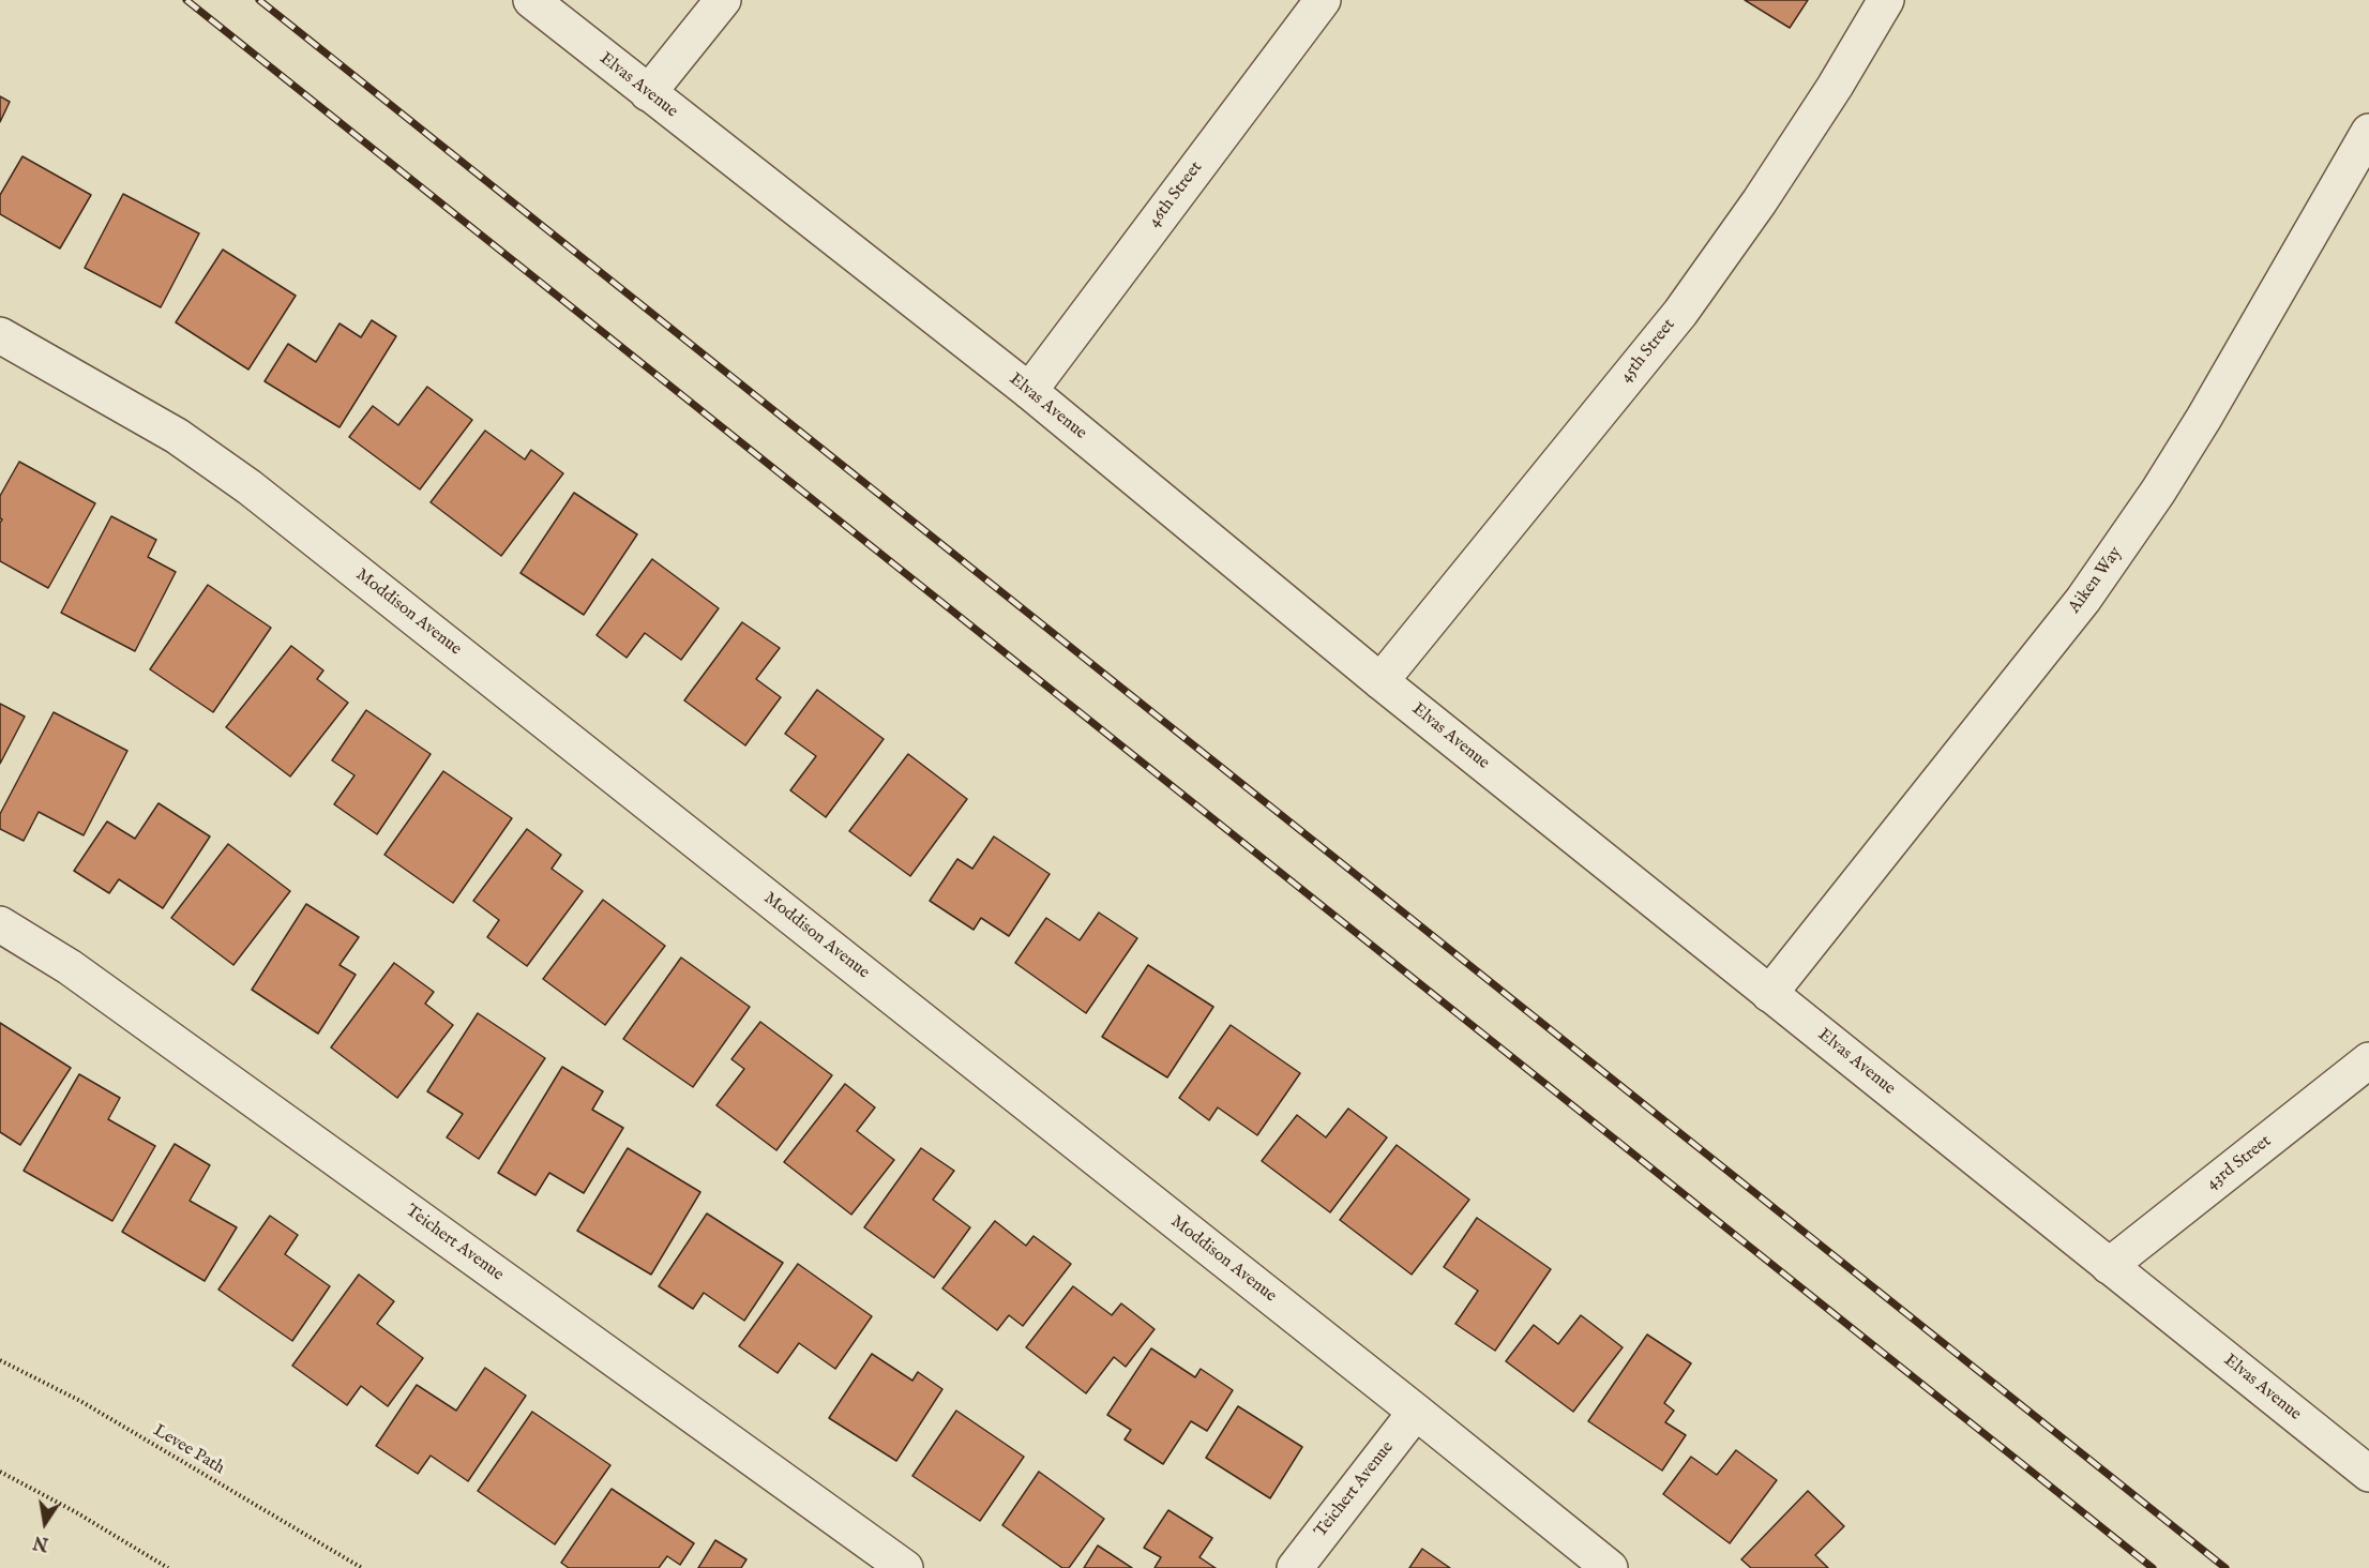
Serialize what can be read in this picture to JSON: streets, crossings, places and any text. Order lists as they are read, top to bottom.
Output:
{
  "streets": {
    "street": [
      "Elvas Avenue",
      "46th Street",
      "45th Street",
      "Aiken Way",
      "Moddison Avenue",
      "43rd Street",
      "Teichert Avenue"
    ],
    "path": ["Levee Path"]
  },
  "crossings": [
    ["Elvas Avenue", "46th Street"],
    ["Elvas Avenue", "45th Street"],
    ["Elvas Avenue", "Aiken Way"],
    ["Elvas Avenue", "43rd Street"],
    ["Moddison Avenue", "Teichert Avenue"]
  ],
  "north": "bottom"
}
